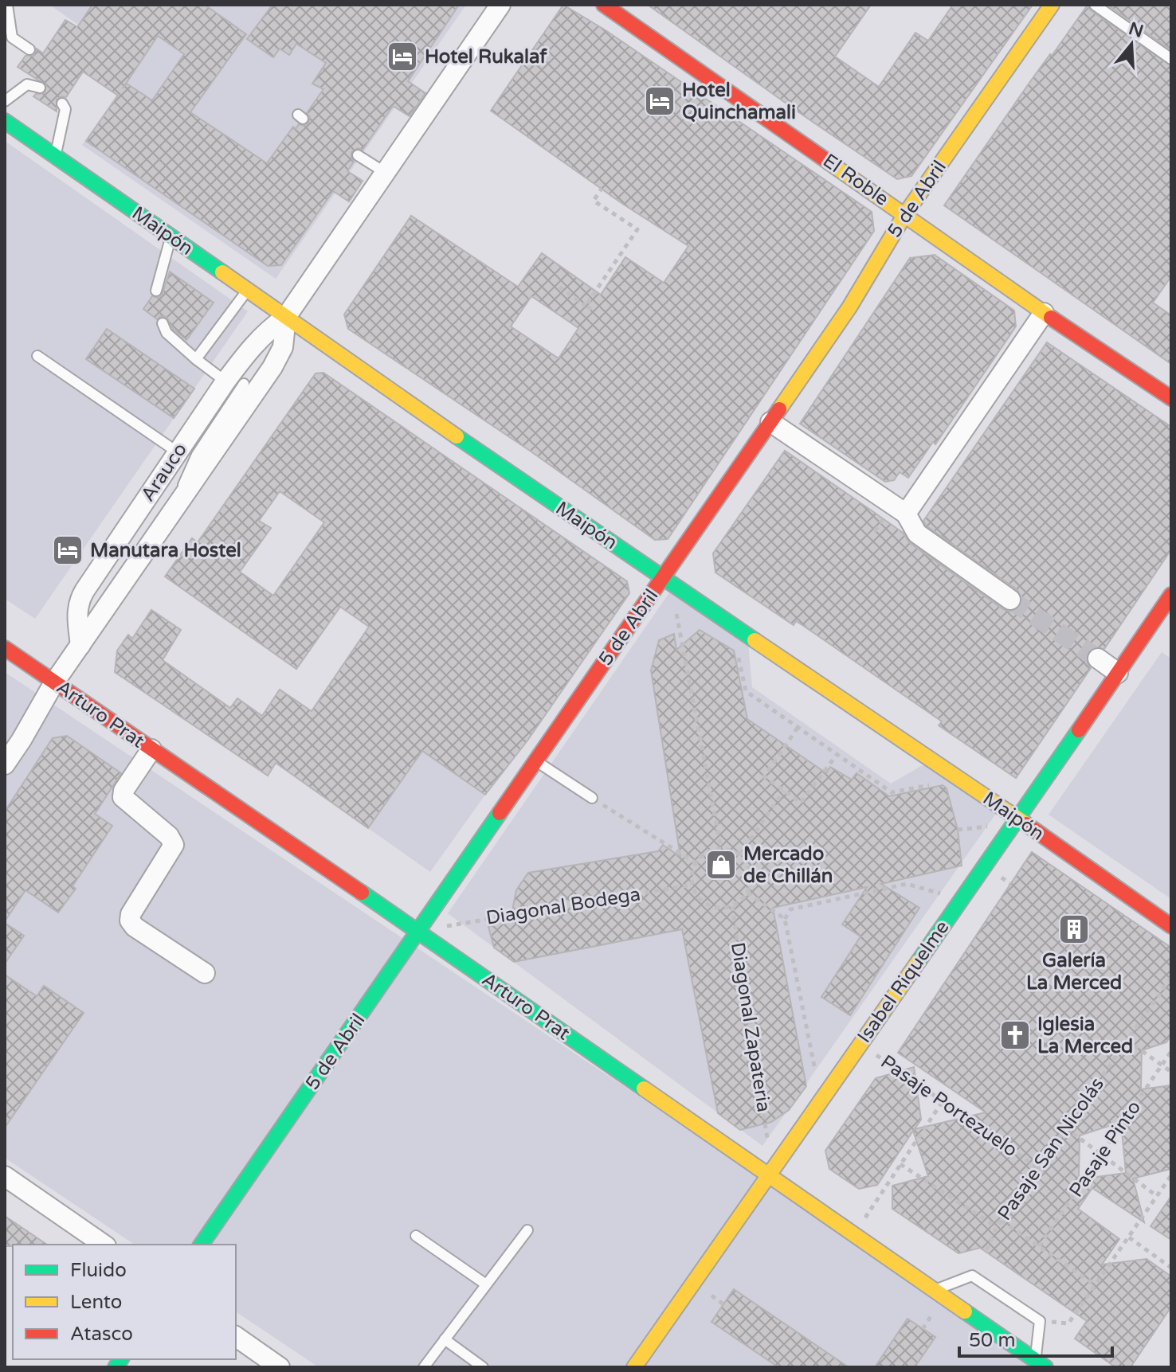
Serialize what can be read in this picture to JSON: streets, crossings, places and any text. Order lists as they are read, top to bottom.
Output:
{
  "streets": {
    "street": [
      "El Roble",
      "5 de Abril",
      "Maipón",
      "Arauco",
      "Arturo Prat",
      "Isabel Riquelme"
    ],
    "path": [
      "Diagonal Bodega",
      "Diagonal Zapateria",
      "Pasaje Portezuelo",
      "Pasaje San Nicolás",
      "Pasaje Pinto"
    ]
  },
  "crossings": [
    ["El Roble", "5 de Abril"],
    ["5 de Abril", "Maipón"],
    ["5 de Abril", "Arturo Prat"],
    ["Maipón", "Arauco"],
    ["Maipón", "Isabel Riquelme"],
    ["Arauco", "Arturo Prat"],
    ["Arturo Prat", "Isabel Riquelme"],
    ["Diagonal Bodega", "Diagonal Zapateria"],
    ["Isabel Riquelme", "Pasaje Portezuelo"],
    ["Pasaje Portezuelo", "Pasaje San Nicolás"]
  ],
  "places": {
    "hotel": ["Hotel Rukalaf", "Hotel Quinchamali", "Manutara Hostel"],
    "shop": ["Mercado de Chillán"],
    "building": ["Galería La Merced"],
    "church": ["Iglesia La Merced"]
  },
  "legend": ["Fluido", "Lento", "Atasco"],
  "scale_bar": "50 m",
  "north": "top"
}
